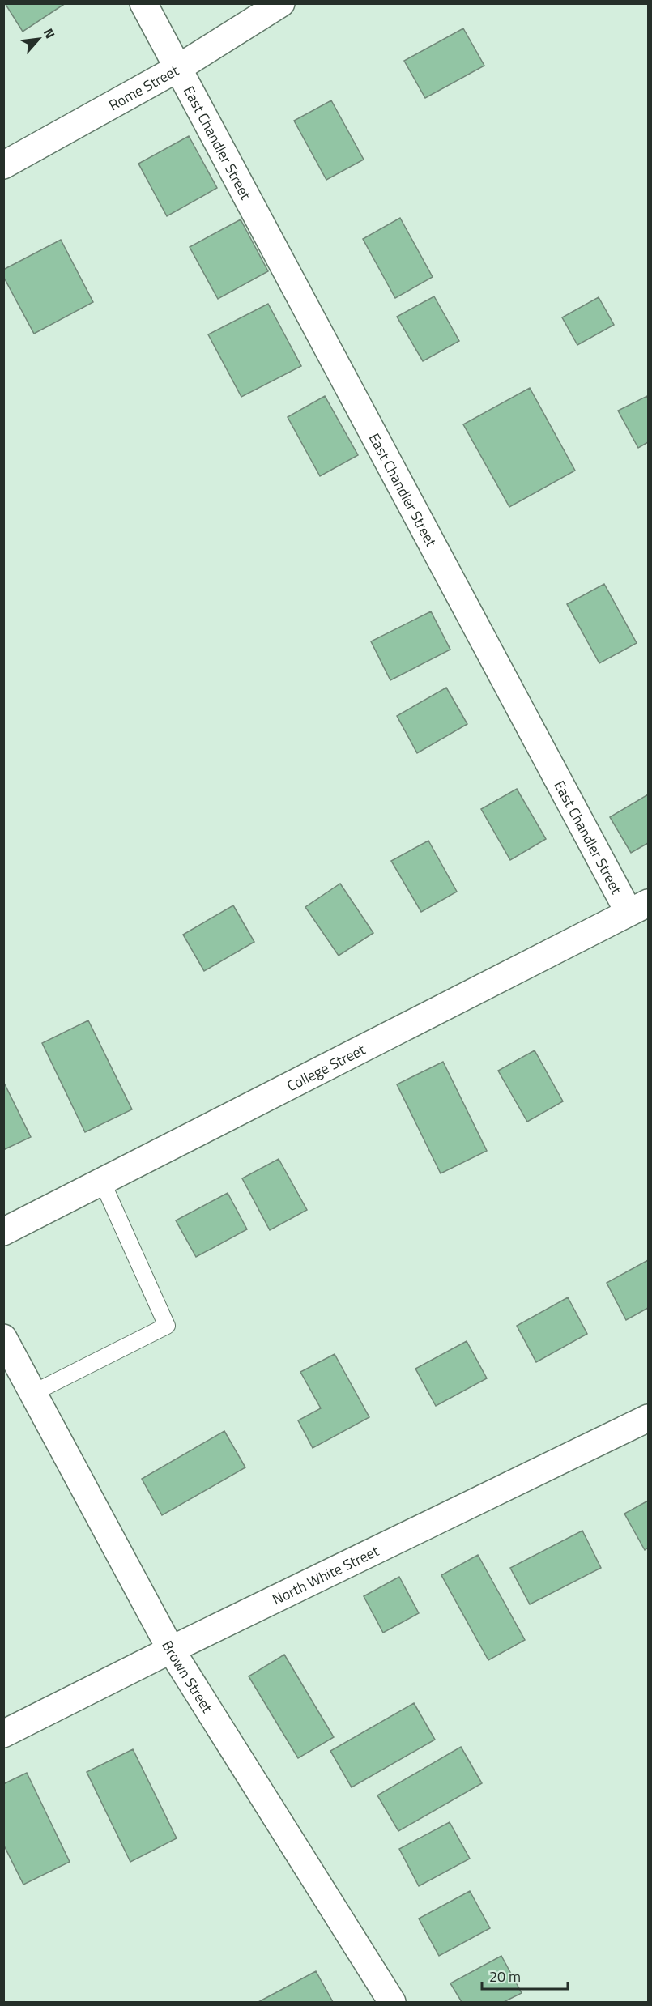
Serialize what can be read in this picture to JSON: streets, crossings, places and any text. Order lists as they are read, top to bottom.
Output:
{
  "streets": {
    "street": [
      "Rome Street",
      "East Chandler Street",
      "College Street",
      "North White Street",
      "Brown Street"
    ]
  },
  "crossings": [
    ["Rome Street", "East Chandler Street"],
    ["East Chandler Street", "College Street"],
    ["North White Street", "Brown Street"]
  ],
  "scale_bar": "20 m",
  "north": "top right"
}
